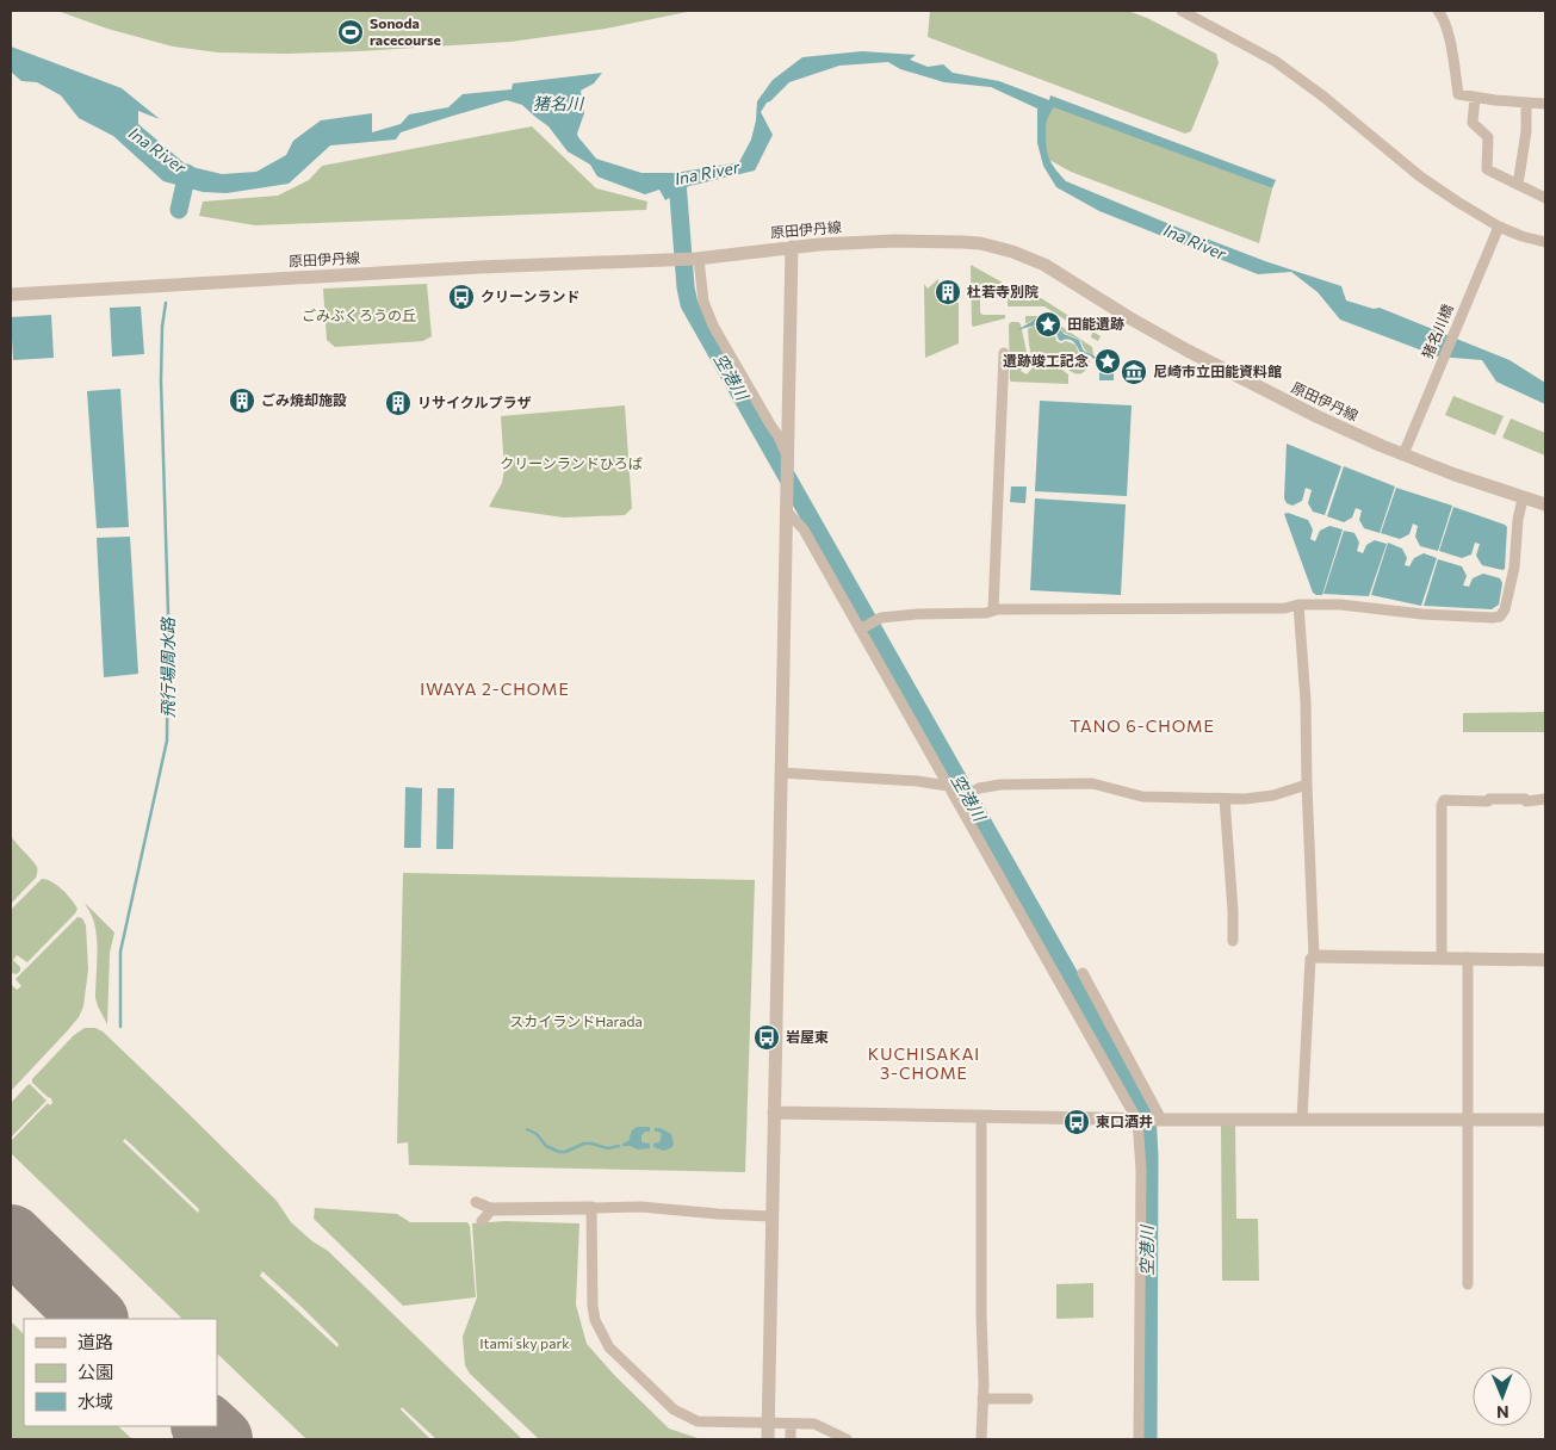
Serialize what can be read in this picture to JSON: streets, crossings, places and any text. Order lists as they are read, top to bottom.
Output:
{
  "streets": {
    "street": ["原田伊丹線", "猪名川橋"]
  },
  "crossings": [
    ["原田伊丹線", "猪名川橋"]
  ],
  "districts": ["IWAYA 2-CHOME", "TANO 6-CHOME", "KUCHISAKAI 3-CHOME"],
  "water": [
    "猪名川",
    "Ina River",
    "空港川",
    "飛行場周水路"
  ],
  "parks": [
    "ごみぶくろうの丘",
    "クリーンランドひろば",
    "スカイランドHarada",
    "Itami sky park"
  ],
  "places": {
    "sports": ["Sonoda racecourse"],
    "building": ["杜若寺別院", "ごみ焼却施設", "リサイクルプラザ"],
    "bus stop": ["クリーンランド", "岩屋東", "東口酒井"],
    "place": ["田能遺跡", "遺跡竣工記念"],
    "museum": ["尼崎市立田能資料館"]
  },
  "legend": ["道路", "公園", "水域"],
  "north": "bottom"
}
